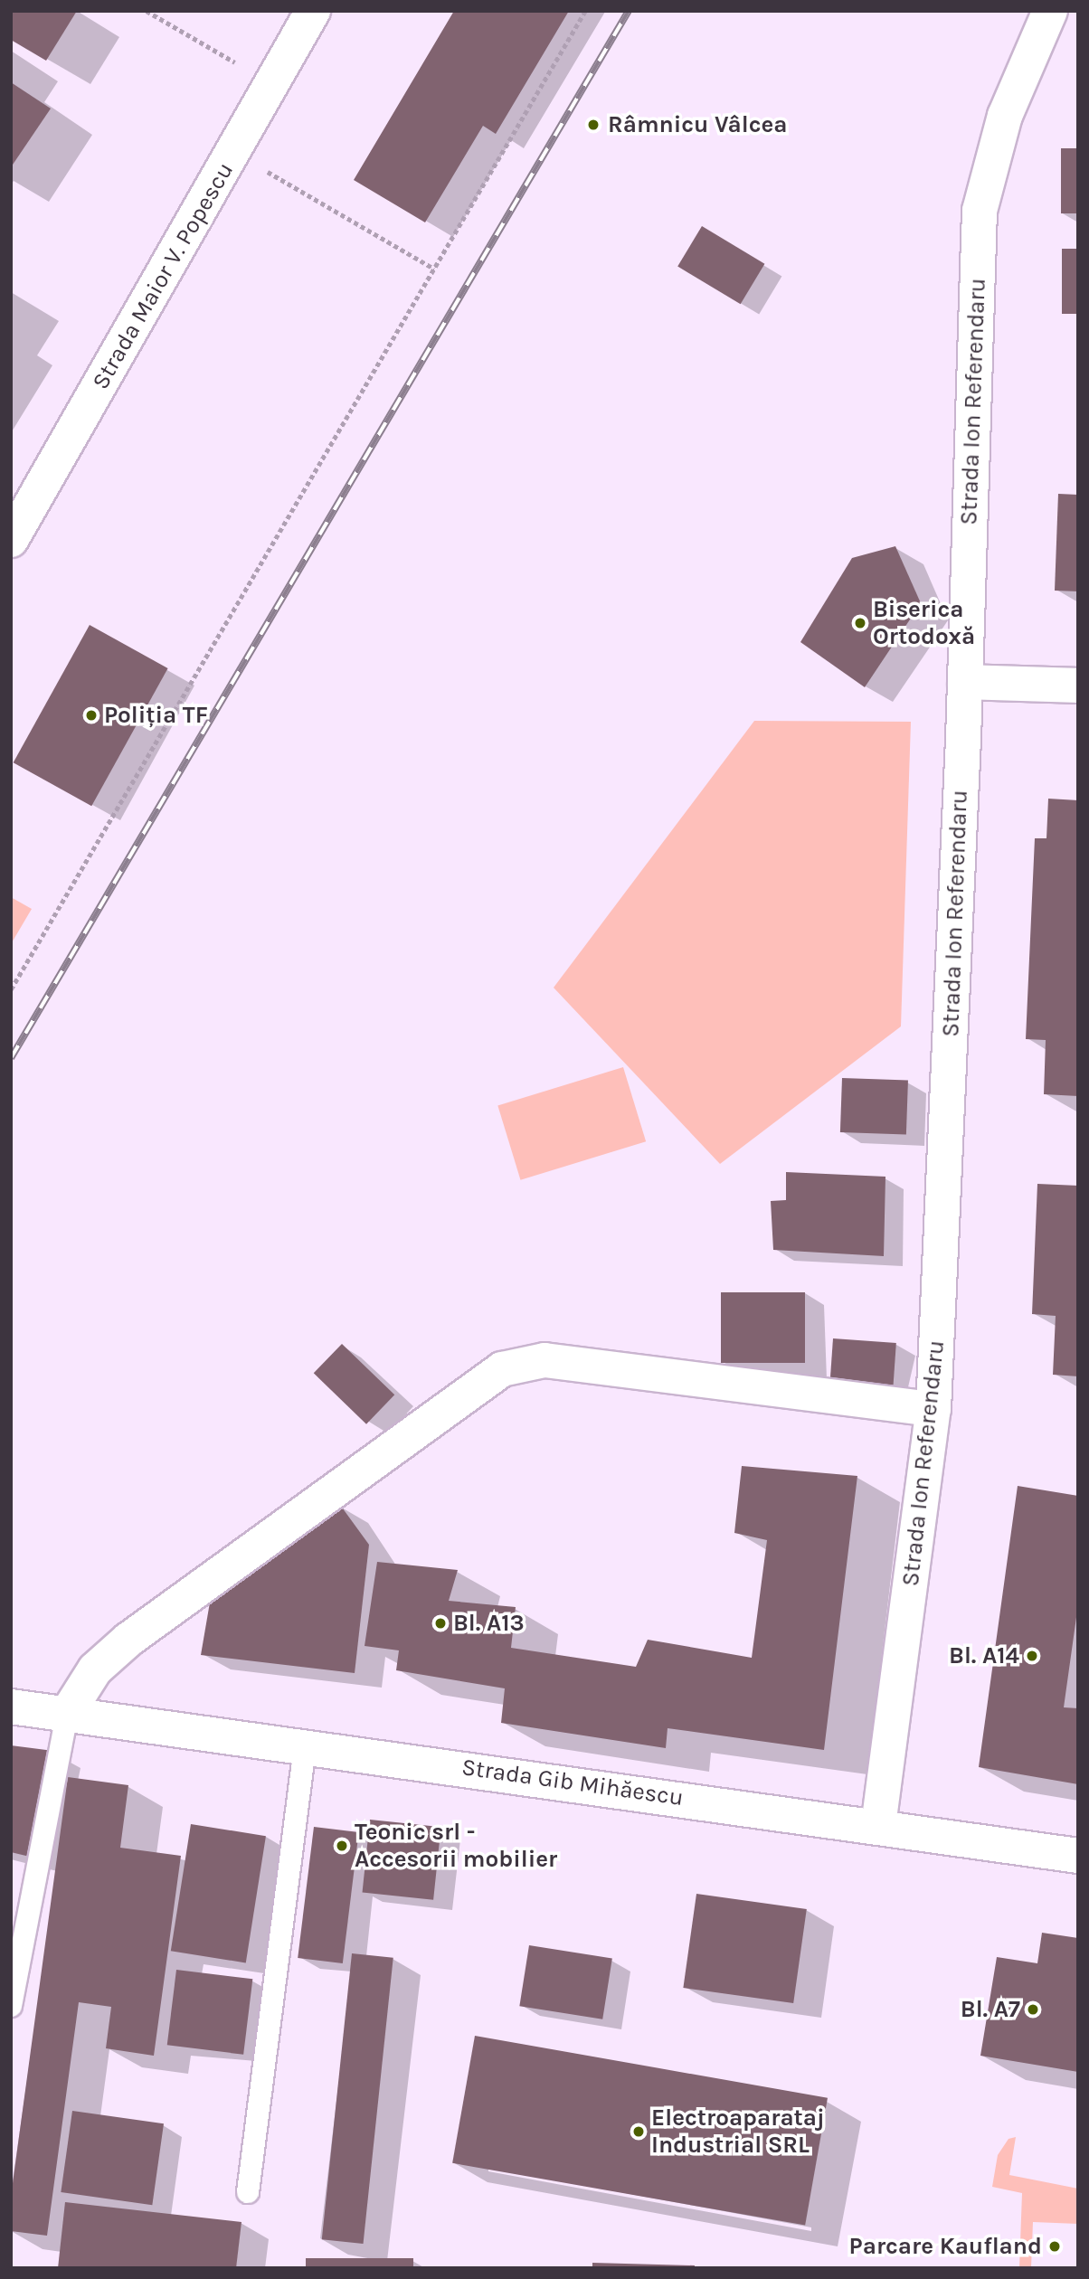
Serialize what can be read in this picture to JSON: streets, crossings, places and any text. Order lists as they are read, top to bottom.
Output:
{
  "streets": {
    "street": ["Strada Maior V. Popescu", "Strada Ion Referendaru", "Strada Gib Mihăescu"]
  },
  "crossings": [
    ["Strada Ion Referendaru", "Strada Gib Mihăescu"]
  ],
  "places": [
    "Râmnicu Vâlcea",
    "Biserica Ortodoxă",
    "Poliția TF",
    "Bl. A13",
    "Bl. A14",
    "Teonic srl - Accesorii mobilier",
    "Bl. A7",
    "Electroaparataj Industrial SRL",
    "Parcare Kaufland"
  ]
}
